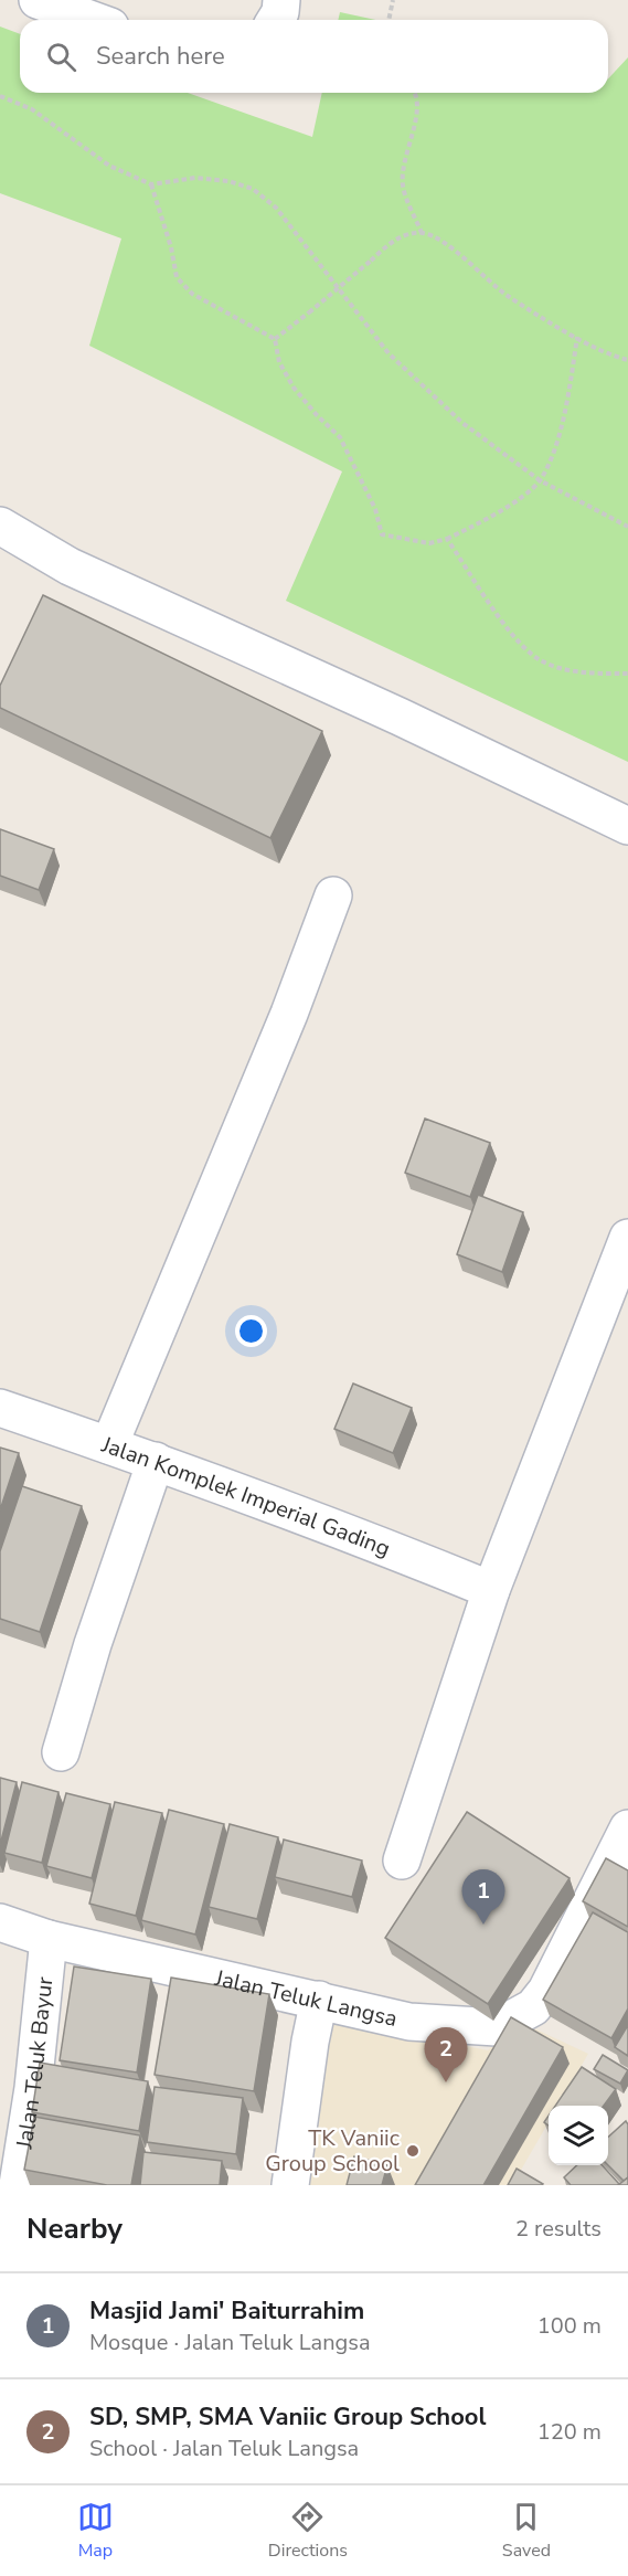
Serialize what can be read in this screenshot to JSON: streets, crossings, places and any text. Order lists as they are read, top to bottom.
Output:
{
  "streets": {
    "street": ["Jalan Komplek Imperial Gading", "Jalan Teluk Langsa", "Jalan Teluk Bayur"]
  },
  "crossings": [
    ["Jalan Teluk Langsa", "Jalan Teluk Bayur"]
  ],
  "places": ["TK Vaniic Group School"],
  "page": {
    "search": "Search here",
    "pins": ["1", "2"],
    "heading": ["Nearby", "2 results"],
    "list": [
      {
        "mark": "1",
        "name": "Masjid Jami' Baiturrahim",
        "note": "Mosque · Jalan Teluk Langsa",
        "value": "100 m"
      },
      {
        "mark": "2",
        "name": "SD, SMP, SMA Vaniic Group School",
        "note": "School · Jalan Teluk Langsa",
        "value": "120 m"
      }
    ],
    "nav": ["Map", "Directions", "Saved"]
  }
}
